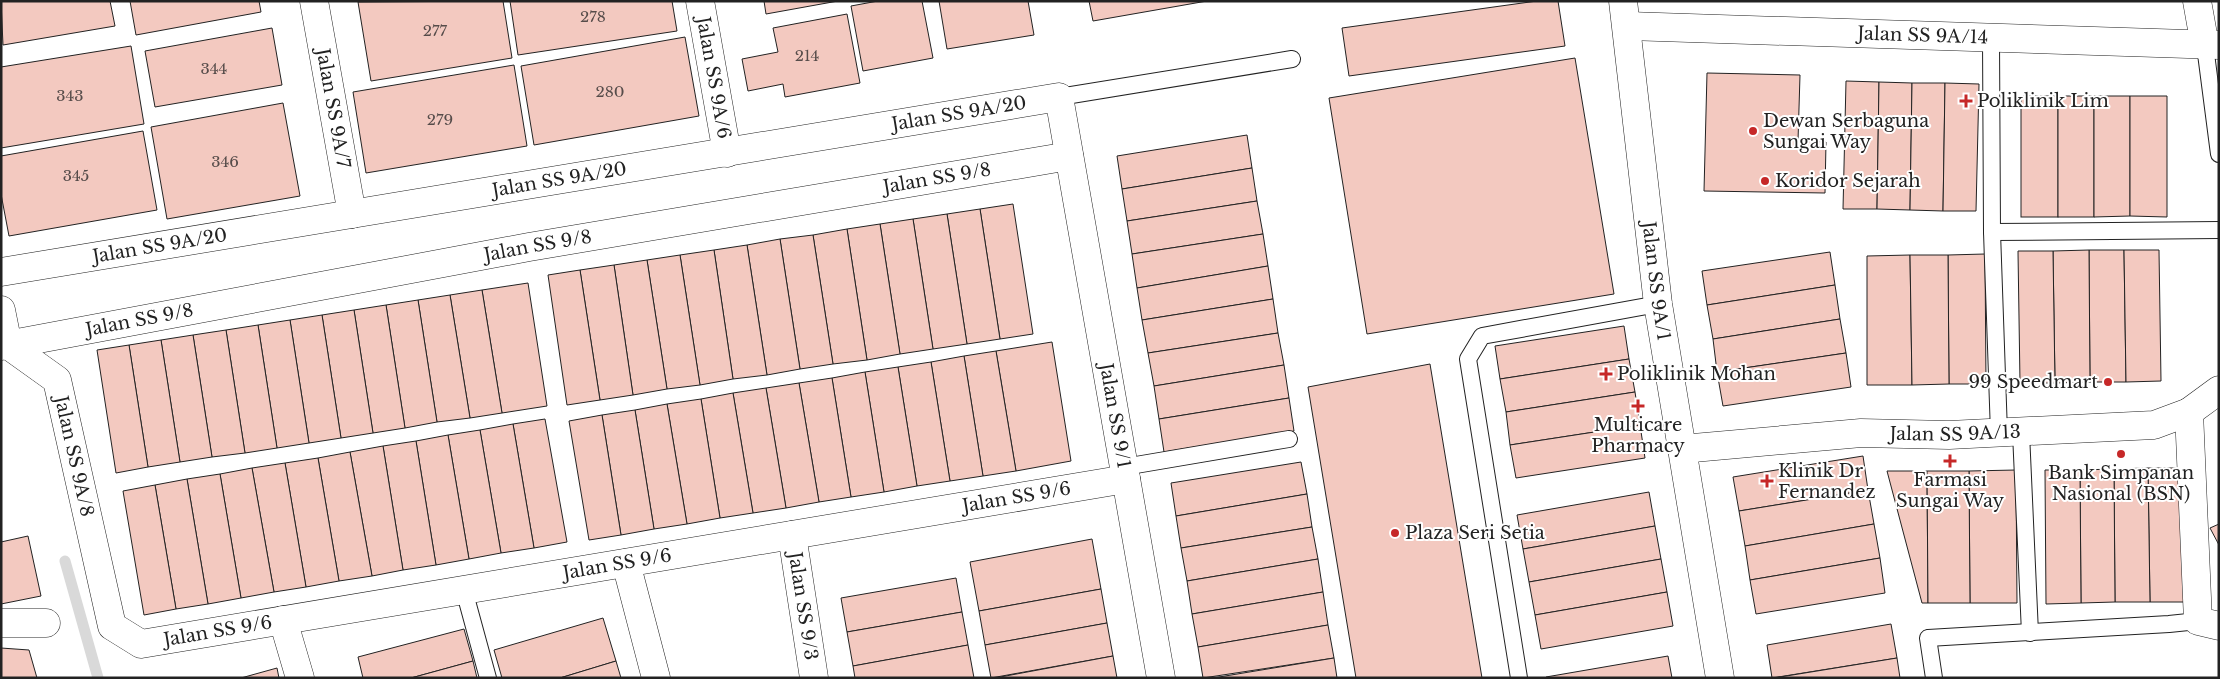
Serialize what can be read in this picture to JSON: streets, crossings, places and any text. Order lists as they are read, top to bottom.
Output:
{
  "streets": {
    "street": [
      "Jalan SS 9A/14",
      "Jalan SS 9A/6",
      "Jalan SS 9A/7",
      "Jalan SS 9A/20",
      "Jalan SS 9/8",
      "Jalan SS 9A/1",
      "Jalan SS 9/1",
      "Jalan SS 9A/13",
      "Jalan SS 9A/8",
      "Jalan SS 9/6",
      "Jalan SS 9/3"
    ]
  },
  "crossings": [
    ["Jalan SS 9A/14", "Jalan SS 9A/1"],
    ["Jalan SS 9A/6", "Jalan SS 9A/20"],
    ["Jalan SS 9A/7", "Jalan SS 9A/20"],
    ["Jalan SS 9/8", "Jalan SS 9/1"],
    ["Jalan SS 9/8", "Jalan SS 9A/8"],
    ["Jalan SS 9A/1", "Jalan SS 9A/13"],
    ["Jalan SS 9/1", "Jalan SS 9/6"],
    ["Jalan SS 9A/8", "Jalan SS 9/6"],
    ["Jalan SS 9/6", "Jalan SS 9/3"]
  ],
  "places": {
    "health": [
      "Poliklinik Lim",
      "Poliklinik Mohan",
      "Multicare Pharmacy",
      "Farmasi Sungai Way",
      "Klinik Dr Fernandez"
    ],
    "other": [
      "Dewan Serbaguna Sungai Way",
      "Koridor Sejarah",
      "99 Speedmart",
      "Bank Simpanan Nasional (BSN)",
      "Plaza Seri Setia"
    ]
  },
  "house_numbers": [
    "278",
    "277",
    "214",
    "344",
    "280",
    "343",
    "279",
    "346",
    "345"
  ]
}
